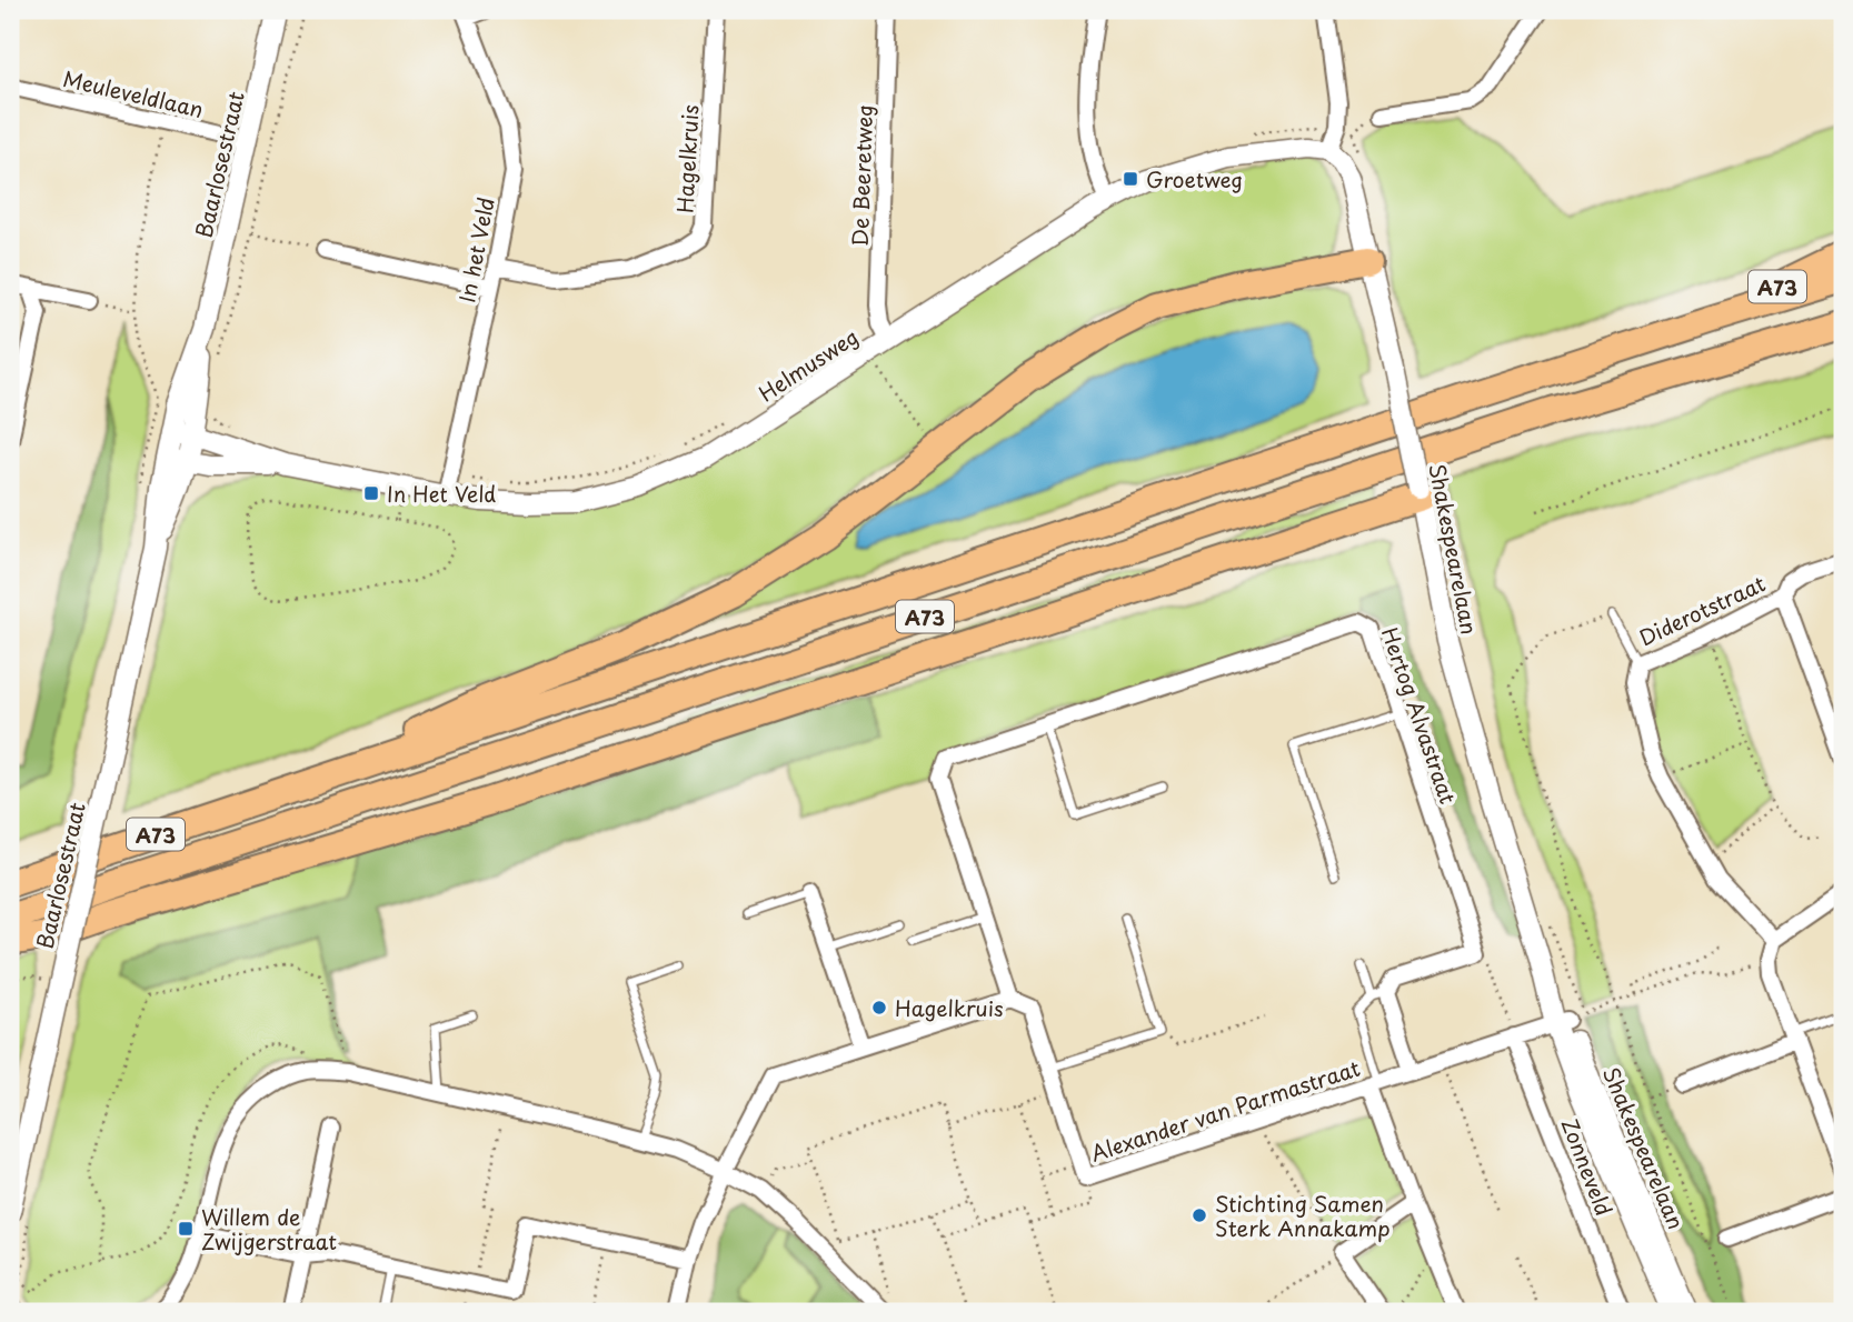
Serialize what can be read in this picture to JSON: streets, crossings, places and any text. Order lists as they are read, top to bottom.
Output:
{
  "streets": {
    "highway": ["A73"],
    "street": [
      "Meuleveldlaan",
      "Hagelkruis",
      "Baarlosestraat",
      "De Beeretweg",
      "In het Veld",
      "Helmusweg",
      "Shakespearelaan",
      "Diderotstraat",
      "Hertog Alvastraat",
      "Alexander van Parmastraat",
      "Zonneveld"
    ]
  },
  "crossings": [
    ["Meuleveldlaan", "Baarlosestraat"],
    ["Hagelkruis", "In het Veld"],
    ["Baarlosestraat", "Helmusweg"],
    ["De Beeretweg", "Helmusweg"],
    ["In het Veld", "Helmusweg"],
    ["A73", "Shakespearelaan"],
    ["Helmusweg", "Shakespearelaan"],
    ["Shakespearelaan", "Alexander van Parmastraat"],
    ["Alexander van Parmastraat", "Zonneveld"]
  ],
  "places": {
    "transit": ["Groetweg", "In Het Veld", "Willem de Zwijgerstraat"],
    "other": ["Hagelkruis", "Stichting Samen Sterk Annakamp"]
  }
}
